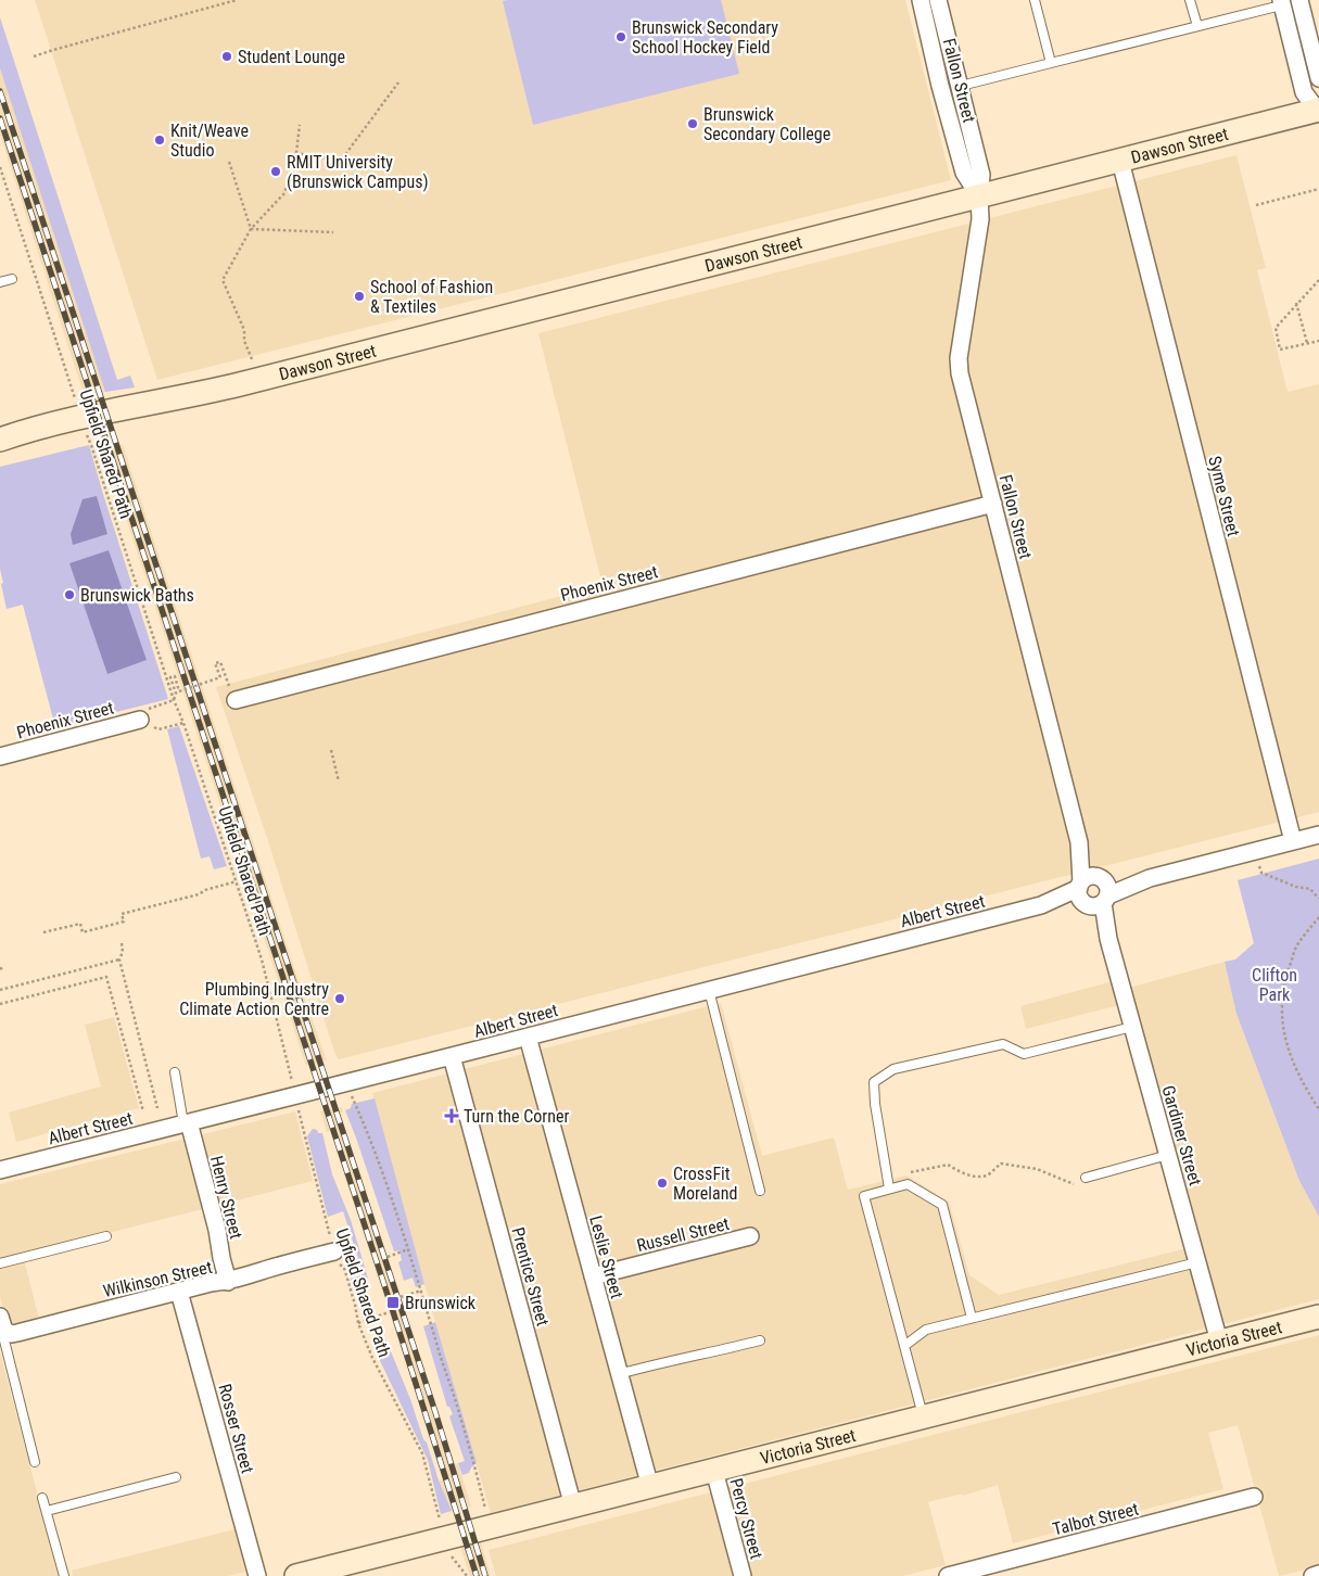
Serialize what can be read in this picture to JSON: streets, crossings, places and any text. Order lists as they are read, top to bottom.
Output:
{
  "streets": {
    "street": [
      "Fallon Street",
      "Dawson Street",
      "Syme Street",
      "Phoenix Street",
      "Albert Street",
      "Gardiner Street",
      "Henry Street",
      "Russell Street",
      "Leslie Street",
      "Prentice Street",
      "Wilkinson Street",
      "Victoria Street",
      "Rosser Street",
      "Percy Street",
      "Talbot Street"
    ],
    "path": ["Upfield Shared Path"]
  },
  "crossings": [
    ["Fallon Street", "Dawson Street"],
    ["Fallon Street", "Phoenix Street"],
    ["Fallon Street", "Albert Street"],
    ["Fallon Street", "Gardiner Street"],
    ["Dawson Street", "Upfield Shared Path"],
    ["Dawson Street", "Syme Street"],
    ["Upfield Shared Path", "Albert Street"],
    ["Upfield Shared Path", "Wilkinson Street"],
    ["Upfield Shared Path", "Victoria Street"],
    ["Syme Street", "Albert Street"],
    ["Albert Street", "Gardiner Street"],
    ["Albert Street", "Henry Street"],
    ["Albert Street", "Leslie Street"],
    ["Albert Street", "Prentice Street"],
    ["Gardiner Street", "Victoria Street"],
    ["Henry Street", "Wilkinson Street"],
    ["Russell Street", "Leslie Street"],
    ["Leslie Street", "Victoria Street"],
    ["Prentice Street", "Victoria Street"],
    ["Wilkinson Street", "Rosser Street"],
    ["Victoria Street", "Percy Street"]
  ],
  "parks": ["Clifton Park"],
  "places": {
    "other": [
      "Brunswick Secondary School Hockey Field",
      "Student Lounge",
      "Brunswick Secondary College",
      "Knit/Weave Studio",
      "RMIT University (Brunswick Campus)",
      "School of Fashion & Textiles",
      "Brunswick Baths",
      "Plumbing Industry Climate Action Centre",
      "CrossFit Moreland"
    ],
    "health": ["Turn the Corner"],
    "transit": ["Brunswick"]
  }
}
